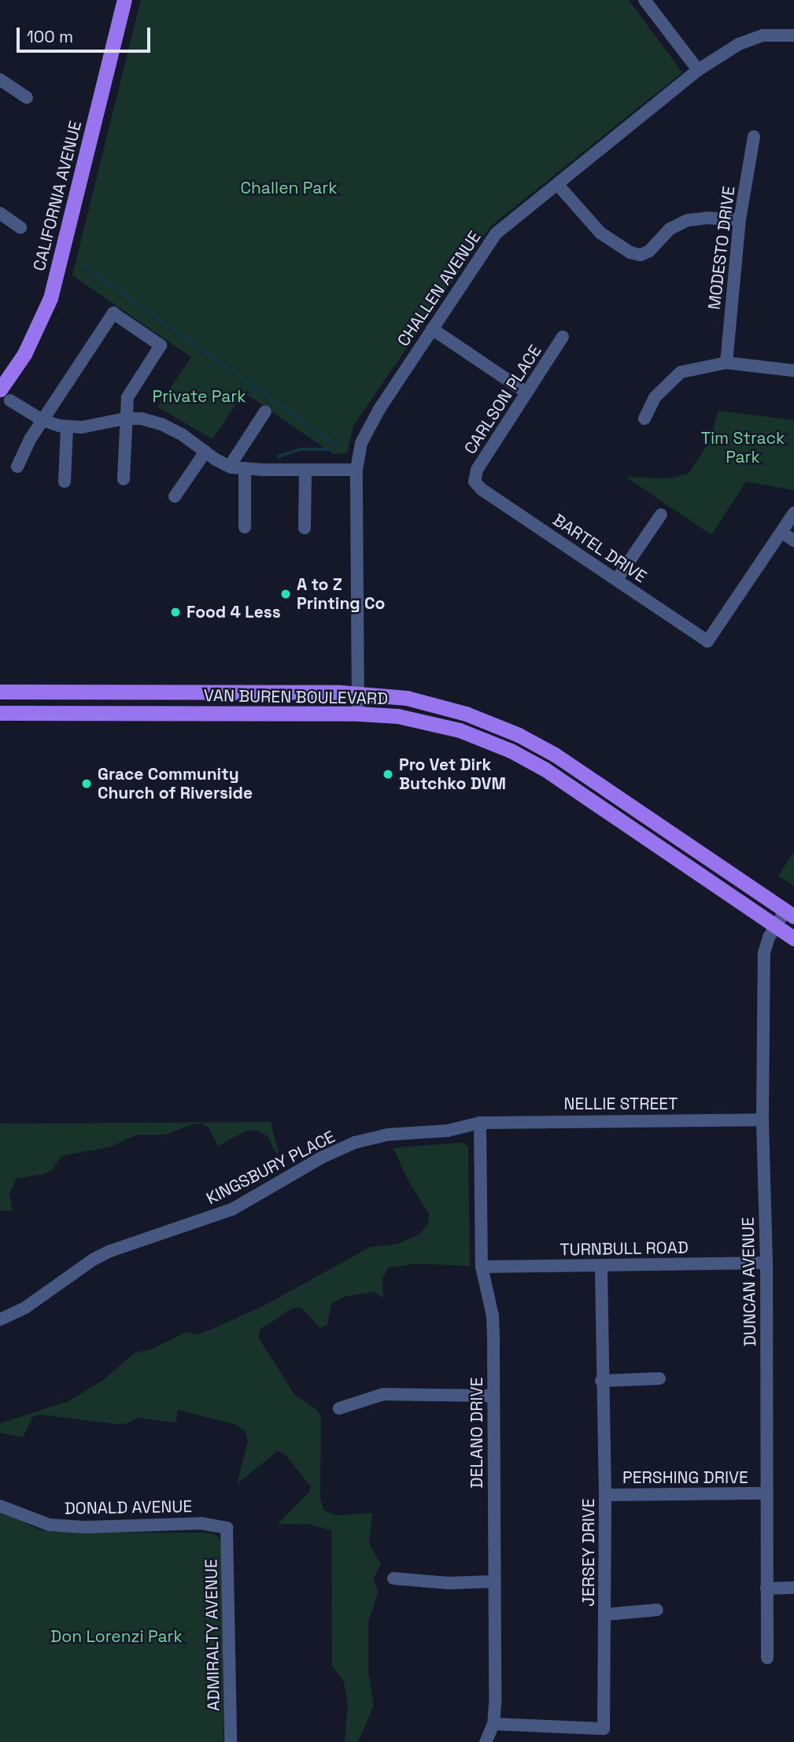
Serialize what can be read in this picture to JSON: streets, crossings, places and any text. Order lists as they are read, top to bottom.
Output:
{
  "streets": {
    "main road": ["CALIFORNIA AVENUE", "VAN BUREN BOULEVARD"],
    "street": [
      "MODESTO DRIVE",
      "CHALLEN AVENUE",
      "CARLSON PLACE",
      "BARTEL DRIVE",
      "NELLIE STREET",
      "KINGSBURY PLACE",
      "TURNBULL ROAD",
      "DUNCAN AVENUE",
      "DELANO DRIVE",
      "PERSHING DRIVE",
      "DONALD AVENUE",
      "JERSEY DRIVE",
      "ADMIRALTY AVENUE"
    ]
  },
  "crossings": [
    ["CHALLEN AVENUE", "VAN BUREN BOULEVARD"],
    ["CARLSON PLACE", "BARTEL DRIVE"],
    ["VAN BUREN BOULEVARD", "DUNCAN AVENUE"],
    ["NELLIE STREET", "KINGSBURY PLACE"],
    ["NELLIE STREET", "DUNCAN AVENUE"],
    ["NELLIE STREET", "DELANO DRIVE"],
    ["KINGSBURY PLACE", "DELANO DRIVE"],
    ["TURNBULL ROAD", "DUNCAN AVENUE"],
    ["TURNBULL ROAD", "DELANO DRIVE"],
    ["TURNBULL ROAD", "JERSEY DRIVE"],
    ["DUNCAN AVENUE", "PERSHING DRIVE"],
    ["DELANO DRIVE", "JERSEY DRIVE"],
    ["PERSHING DRIVE", "JERSEY DRIVE"],
    ["DONALD AVENUE", "ADMIRALTY AVENUE"]
  ],
  "parks": [
    "Challen Park",
    "Private Park",
    "Tim Strack Park",
    "Don Lorenzi Park"
  ],
  "places": [
    "A to Z Printing Co",
    "Food 4 Less",
    "Pro Vet Dirk Butchko DVM",
    "Grace Community Church of Riverside"
  ],
  "scale_bar": "100 m"
}
